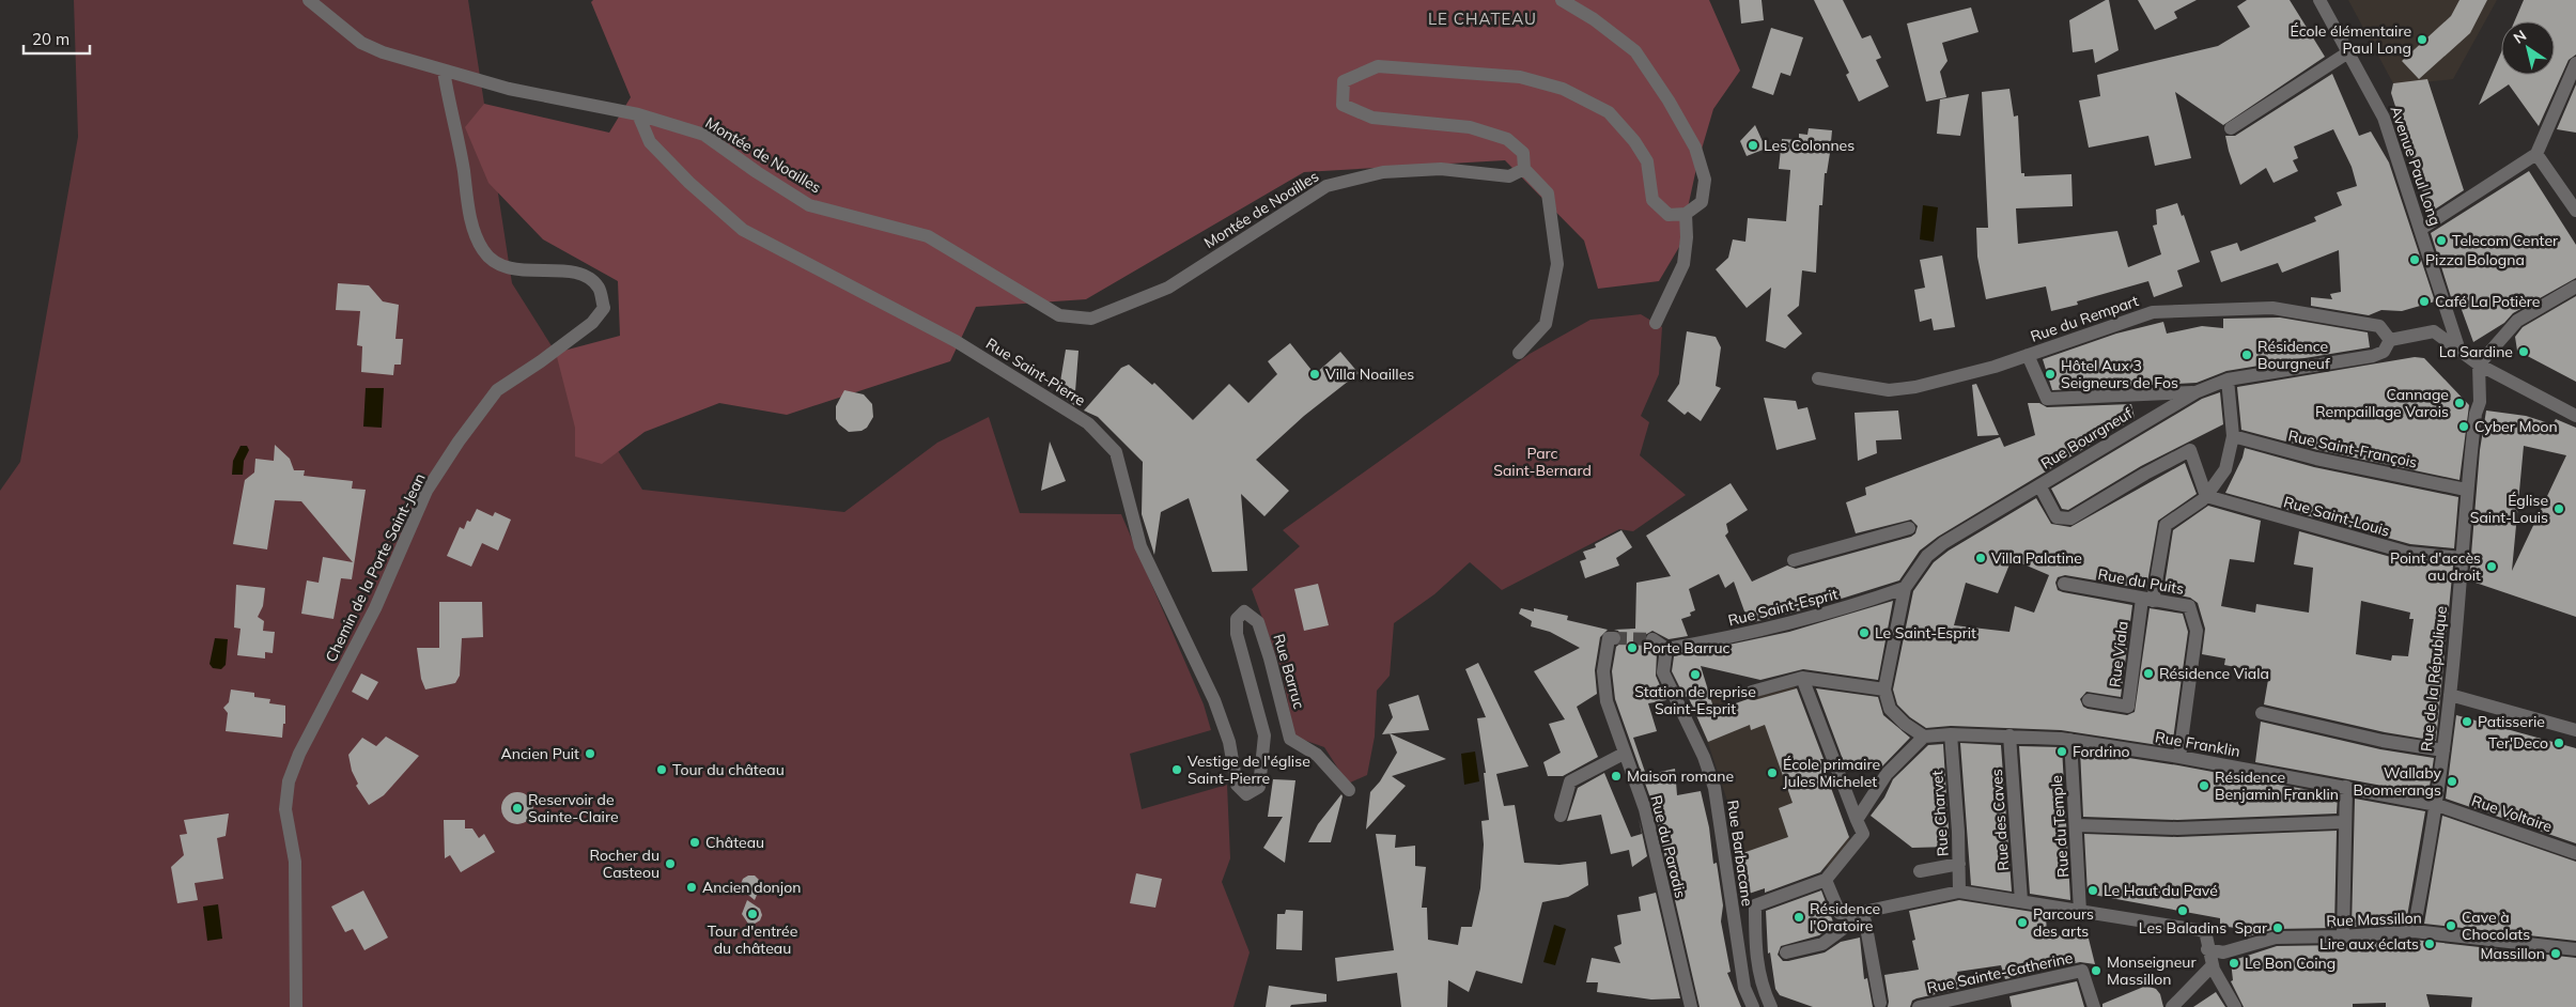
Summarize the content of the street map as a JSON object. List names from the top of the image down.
{
  "streets": {
    "street": [
      "Montée de Noailles",
      "Avenue Paul Long",
      "Rue du Rempart",
      "Rue Saint-Pierre",
      "Rue Bourgneuf",
      "Rue Saint-François",
      "Rue Saint-Louis",
      "Chemin de la Porte Saint-Jean",
      "Rue du Puits",
      "Rue Saint-Esprit",
      "Rue Viala",
      "Rue Barruc",
      "Rue de la République",
      "Rue Franklin",
      "Rue Charvet",
      "Rue Voltaire",
      "Rue des Caves",
      "Rue du Temple",
      "Rue du Paradis",
      "Rue Barbacane",
      "Rue Massillon",
      "Rue Sainte-Catherine"
    ]
  },
  "crossings": [
    ["Montée de Noailles", "Rue Saint-Pierre"],
    ["Montée de Noailles", "Chemin de la Porte Saint-Jean"],
    ["Avenue Paul Long", "Rue Bourgneuf"],
    ["Rue du Rempart", "Rue Bourgneuf"],
    ["Rue Saint-Pierre", "Rue Barruc"],
    ["Rue Bourgneuf", "Rue Saint-Esprit"],
    ["Rue Bourgneuf", "Rue Viala"],
    ["Rue Bourgneuf", "Rue de la République"],
    ["Rue Saint-François", "Rue Viala"],
    ["Rue Saint-François", "Rue de la République"],
    ["Rue Saint-Louis", "Rue Viala"],
    ["Rue Saint-Louis", "Rue de la République"],
    ["Rue du Puits", "Rue Viala"],
    ["Rue du Puits", "Rue Franklin"],
    ["Rue Saint-Esprit", "Rue Barbacane"],
    ["Rue de la République", "Rue Franklin"],
    ["Rue de la République", "Rue Voltaire"],
    ["Rue de la République", "Rue Massillon"],
    ["Rue Franklin", "Rue Charvet"],
    ["Rue Franklin", "Rue Voltaire"],
    ["Rue Franklin", "Rue des Caves"],
    ["Rue Franklin", "Rue du Temple"]
  ],
  "districts": ["LE CHATEAU"],
  "parks": ["Parc Saint-Bernard"],
  "places": [
    "École élémentaire Paul Long",
    "Les Colonnes",
    "Telecom Center",
    "Pizza Bologna",
    "Café La Potière",
    "La Sardine",
    "Résidence Bourgneuf",
    "Villa Noailles",
    "Hôtel Aux 3 Seigneurs de Fos",
    "Cannage Rempaillage Varois",
    "Cyber Moon",
    "Église Saint-Louis",
    "Villa Palatine",
    "Point d'accès au droit",
    "Le Saint-Esprit",
    "Porte Barruc",
    "Résidence Viala",
    "Station de reprise Saint-Esprit",
    "Patisserie",
    "Ter'Deco",
    "Fordrino",
    "Ancien Puit",
    "Tour du château",
    "Vestige de l'église Saint-Pierre",
    "École primaire Jules Michelet",
    "Maison romane",
    "Wallaby Boomerangs",
    "Résidence Benjamin Franklin",
    "Reservoir de Sainte-Claire",
    "Château",
    "Rocher du Casteou",
    "Ancien donjon",
    "Le Haut du Pavé",
    "Les Baladins",
    "Tour d'entrée du château",
    "Résidence l'Oratoire",
    "Parcours des arts",
    "Cave à Chocolats",
    "Spar",
    "Lire aux éclats",
    "Massillon",
    "Le Bon Coing",
    "Monseigneur Massillon"
  ],
  "scale_bar": "20 m",
  "north": "top left"
}
